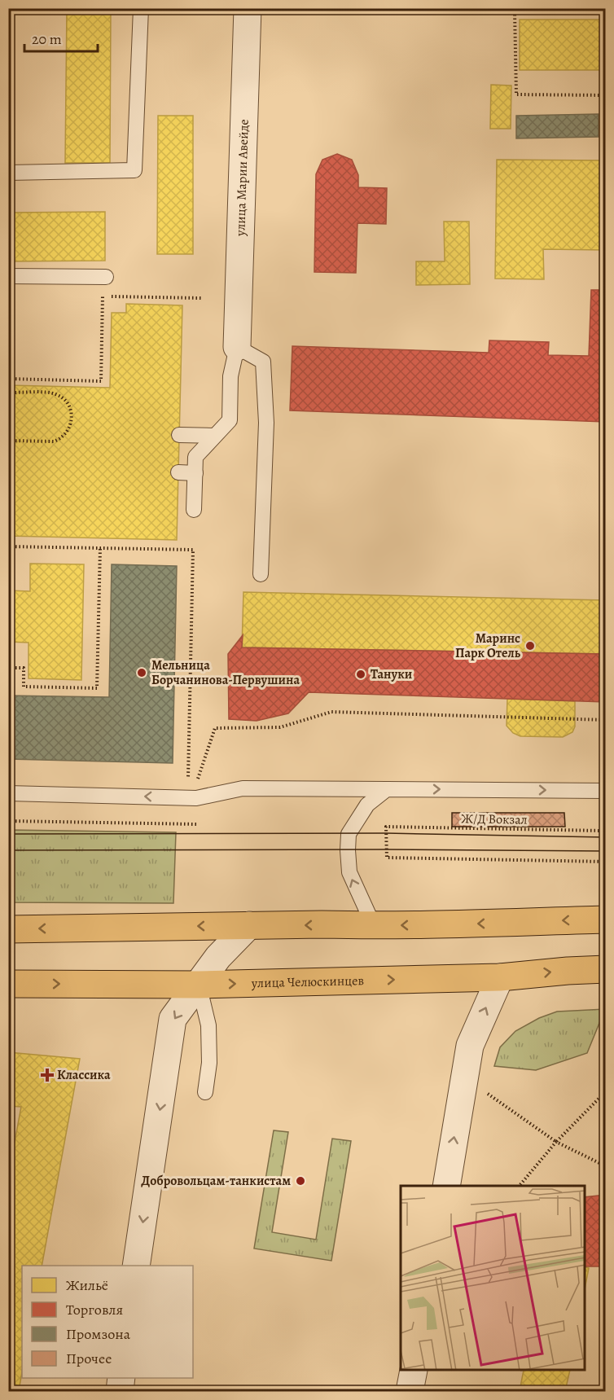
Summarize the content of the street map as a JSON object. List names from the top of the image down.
{
  "streets": {
    "main road": ["улица Челюскинцев"],
    "street": ["улица Марии Авейде"],
    "path": ["Ж/Д Вокзал"]
  },
  "places": {
    "other": [
      "Маринс Парк Отель",
      "Мельница Борчанинова-Первушина",
      "Тануки",
      "Добровольцам-танкистам"
    ],
    "health": ["Классика"]
  },
  "legend": [
    "Жильё",
    "Торговля",
    "Промзона",
    "Прочее"
  ],
  "scale_bar": "20 m"
}
